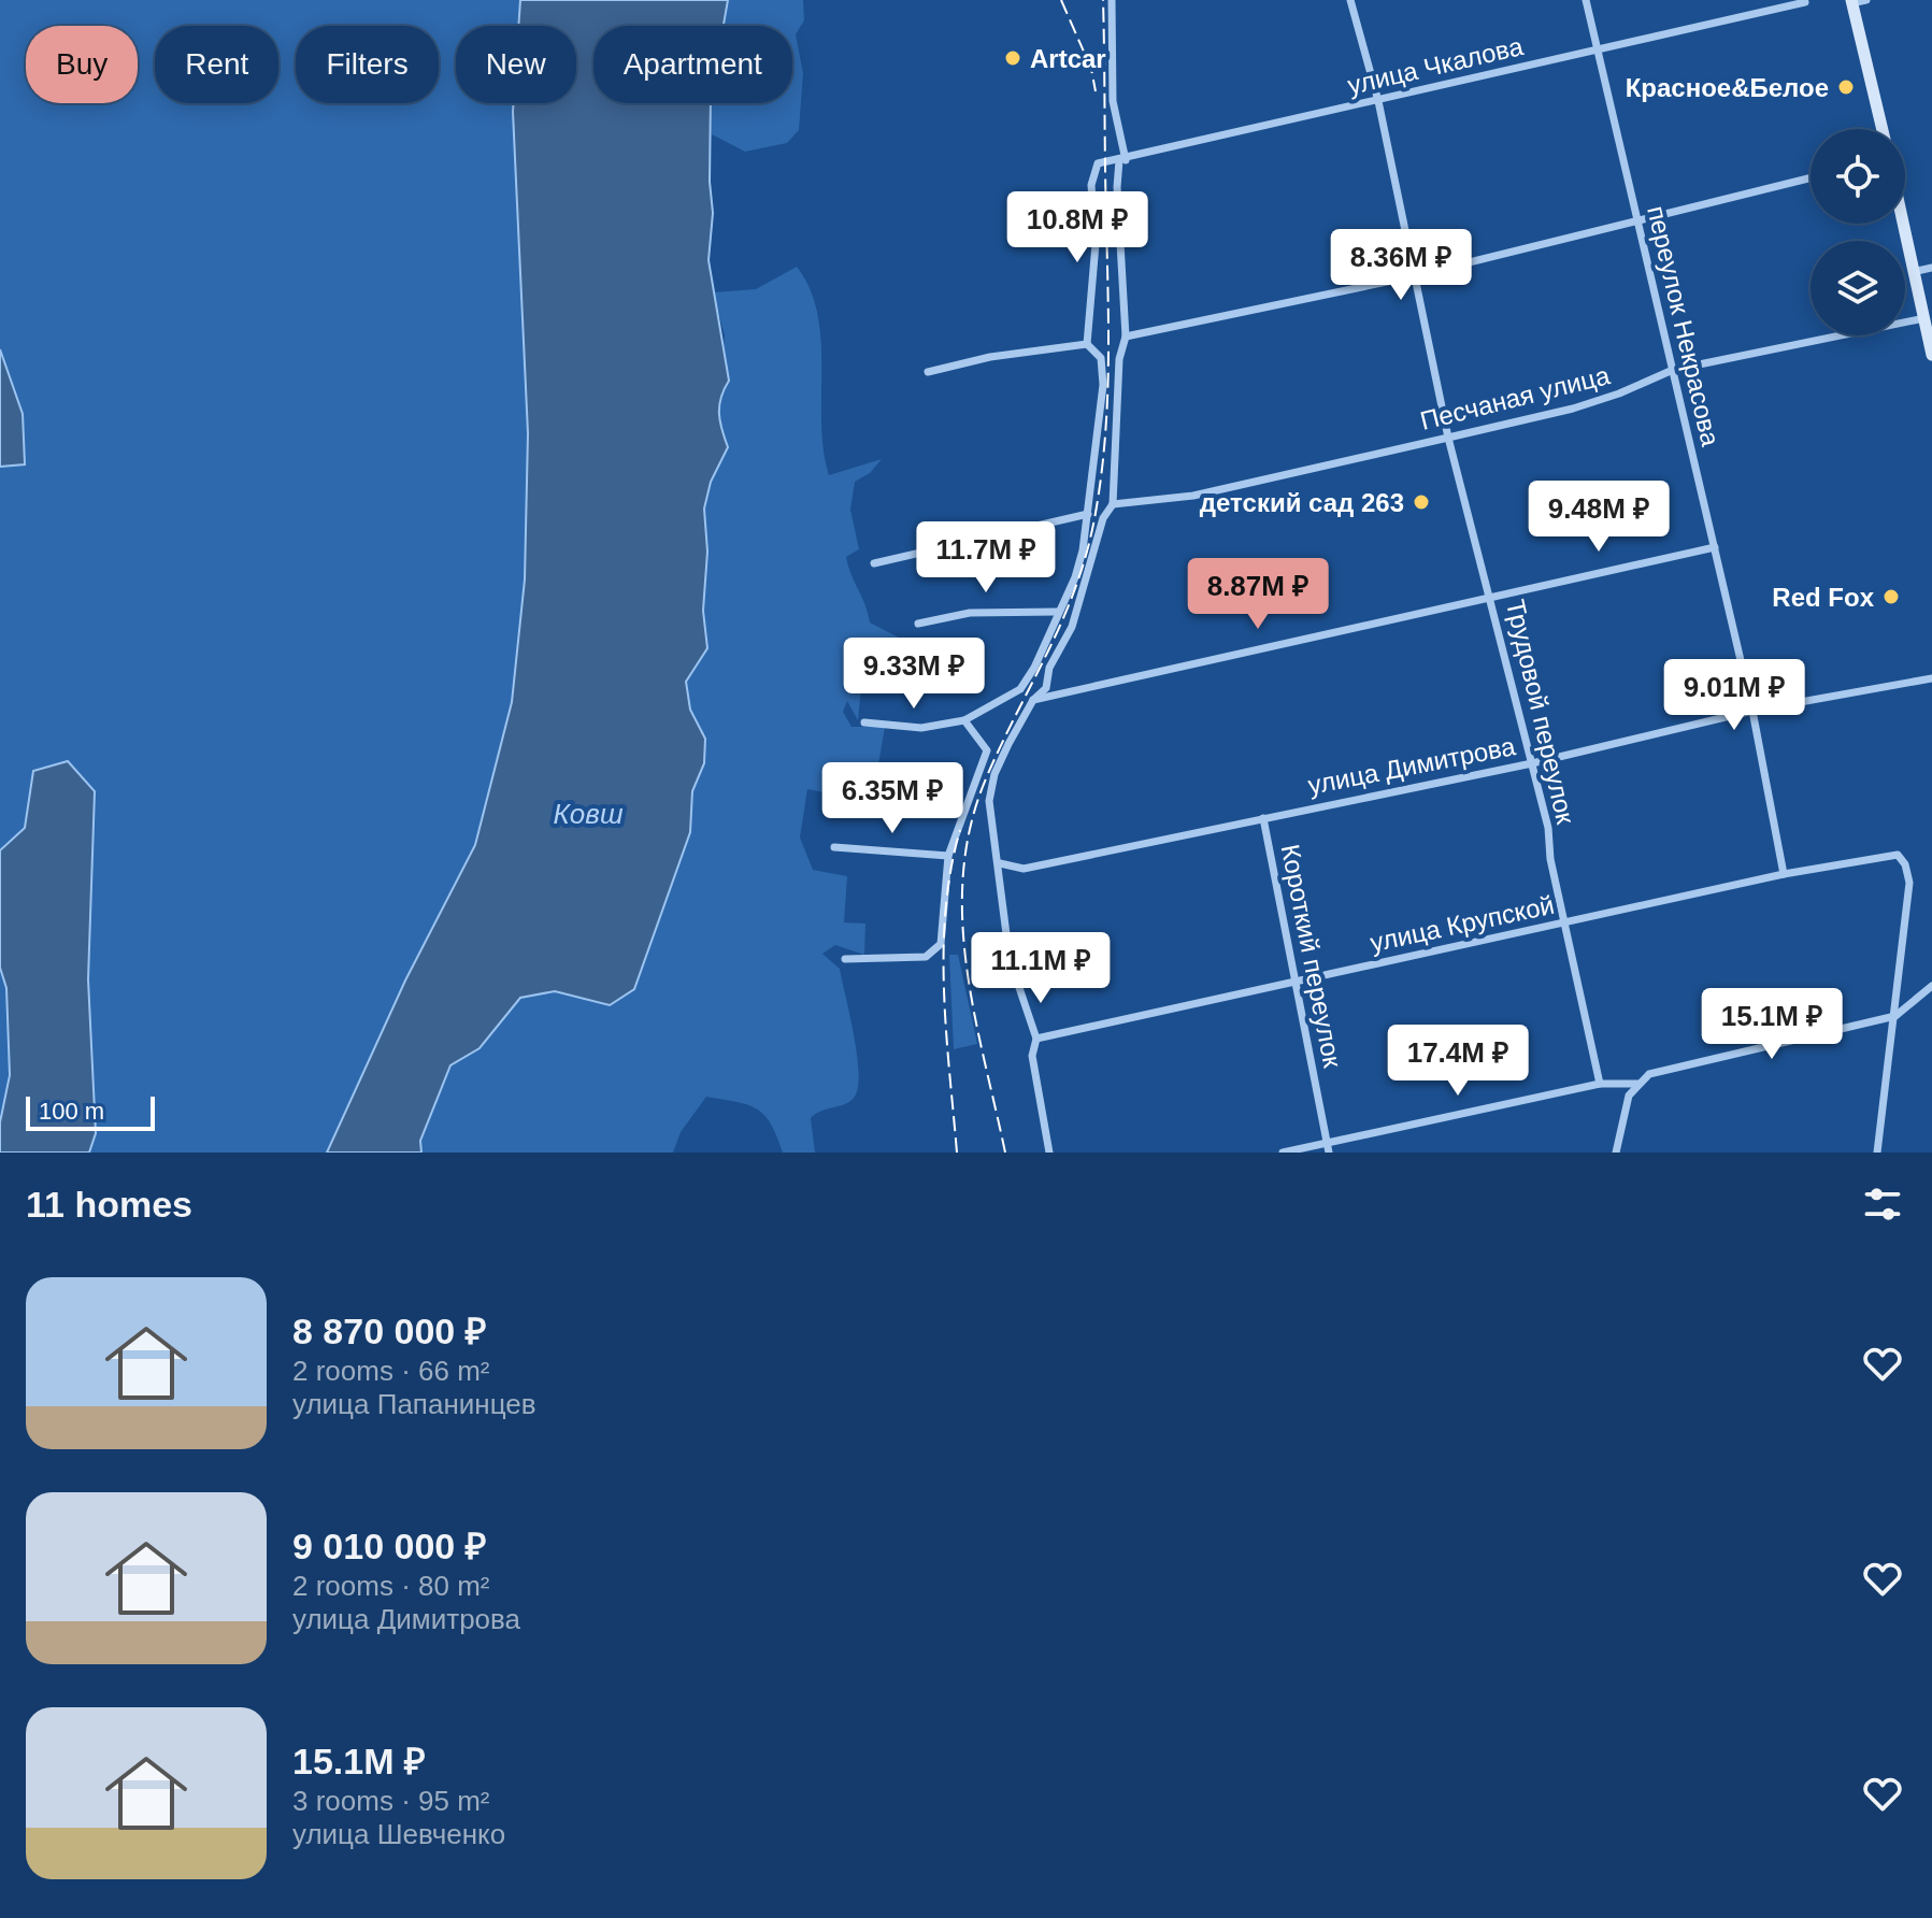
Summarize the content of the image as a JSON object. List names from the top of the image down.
{
  "streets": {
    "street": [
      "улица Чкалова",
      "переулок Некрасова",
      "Песчаная улица",
      "Трудовой переулок",
      "улица Димитрова",
      "улица Крупской",
      "Короткий переулок"
    ]
  },
  "crossings": [
    ["улица Чкалова", "переулок Некрасова"],
    ["улица Чкалова", "Трудовой переулок"],
    ["переулок Некрасова", "Песчаная улица"],
    ["переулок Некрасова", "улица Димитрова"],
    ["переулок Некрасова", "улица Крупской"],
    ["Песчаная улица", "Трудовой переулок"],
    ["Трудовой переулок", "улица Димитрова"],
    ["Трудовой переулок", "улица Крупской"],
    ["улица Димитрова", "Короткий переулок"],
    ["улица Крупской", "Короткий переулок"]
  ],
  "water": ["Ковш"],
  "places": [
    "Artcar",
    "Красное&Белое",
    "детский сад 263",
    "Red Fox"
  ],
  "scale_bar": "100 m",
  "page": {
    "chip": [
      "Buy",
      "Rent",
      "Filters",
      "New",
      "Apartment"
    ],
    "price": [
      "10.8M ₽",
      "8.36M ₽",
      "9.48M ₽",
      "11.7M ₽",
      "8.87M ₽",
      "9.33M ₽",
      "9.01M ₽",
      "6.35M ₽",
      "11.1M ₽",
      "15.1M ₽",
      "17.4M ₽"
    ],
    "scale": "100 m",
    "heading": "11 homes",
    "list": [
      {
        "name": "8 870 000 ₽",
        "note": "2 rooms · 66 m² · улица Папанинцев"
      },
      {
        "name": "9 010 000 ₽",
        "note": "2 rooms · 80 m² · улица Димитрова"
      },
      {
        "name": "15.1M ₽",
        "note": "3 rooms · 95 m² · улица Шевченко"
      }
    ]
  }
}
